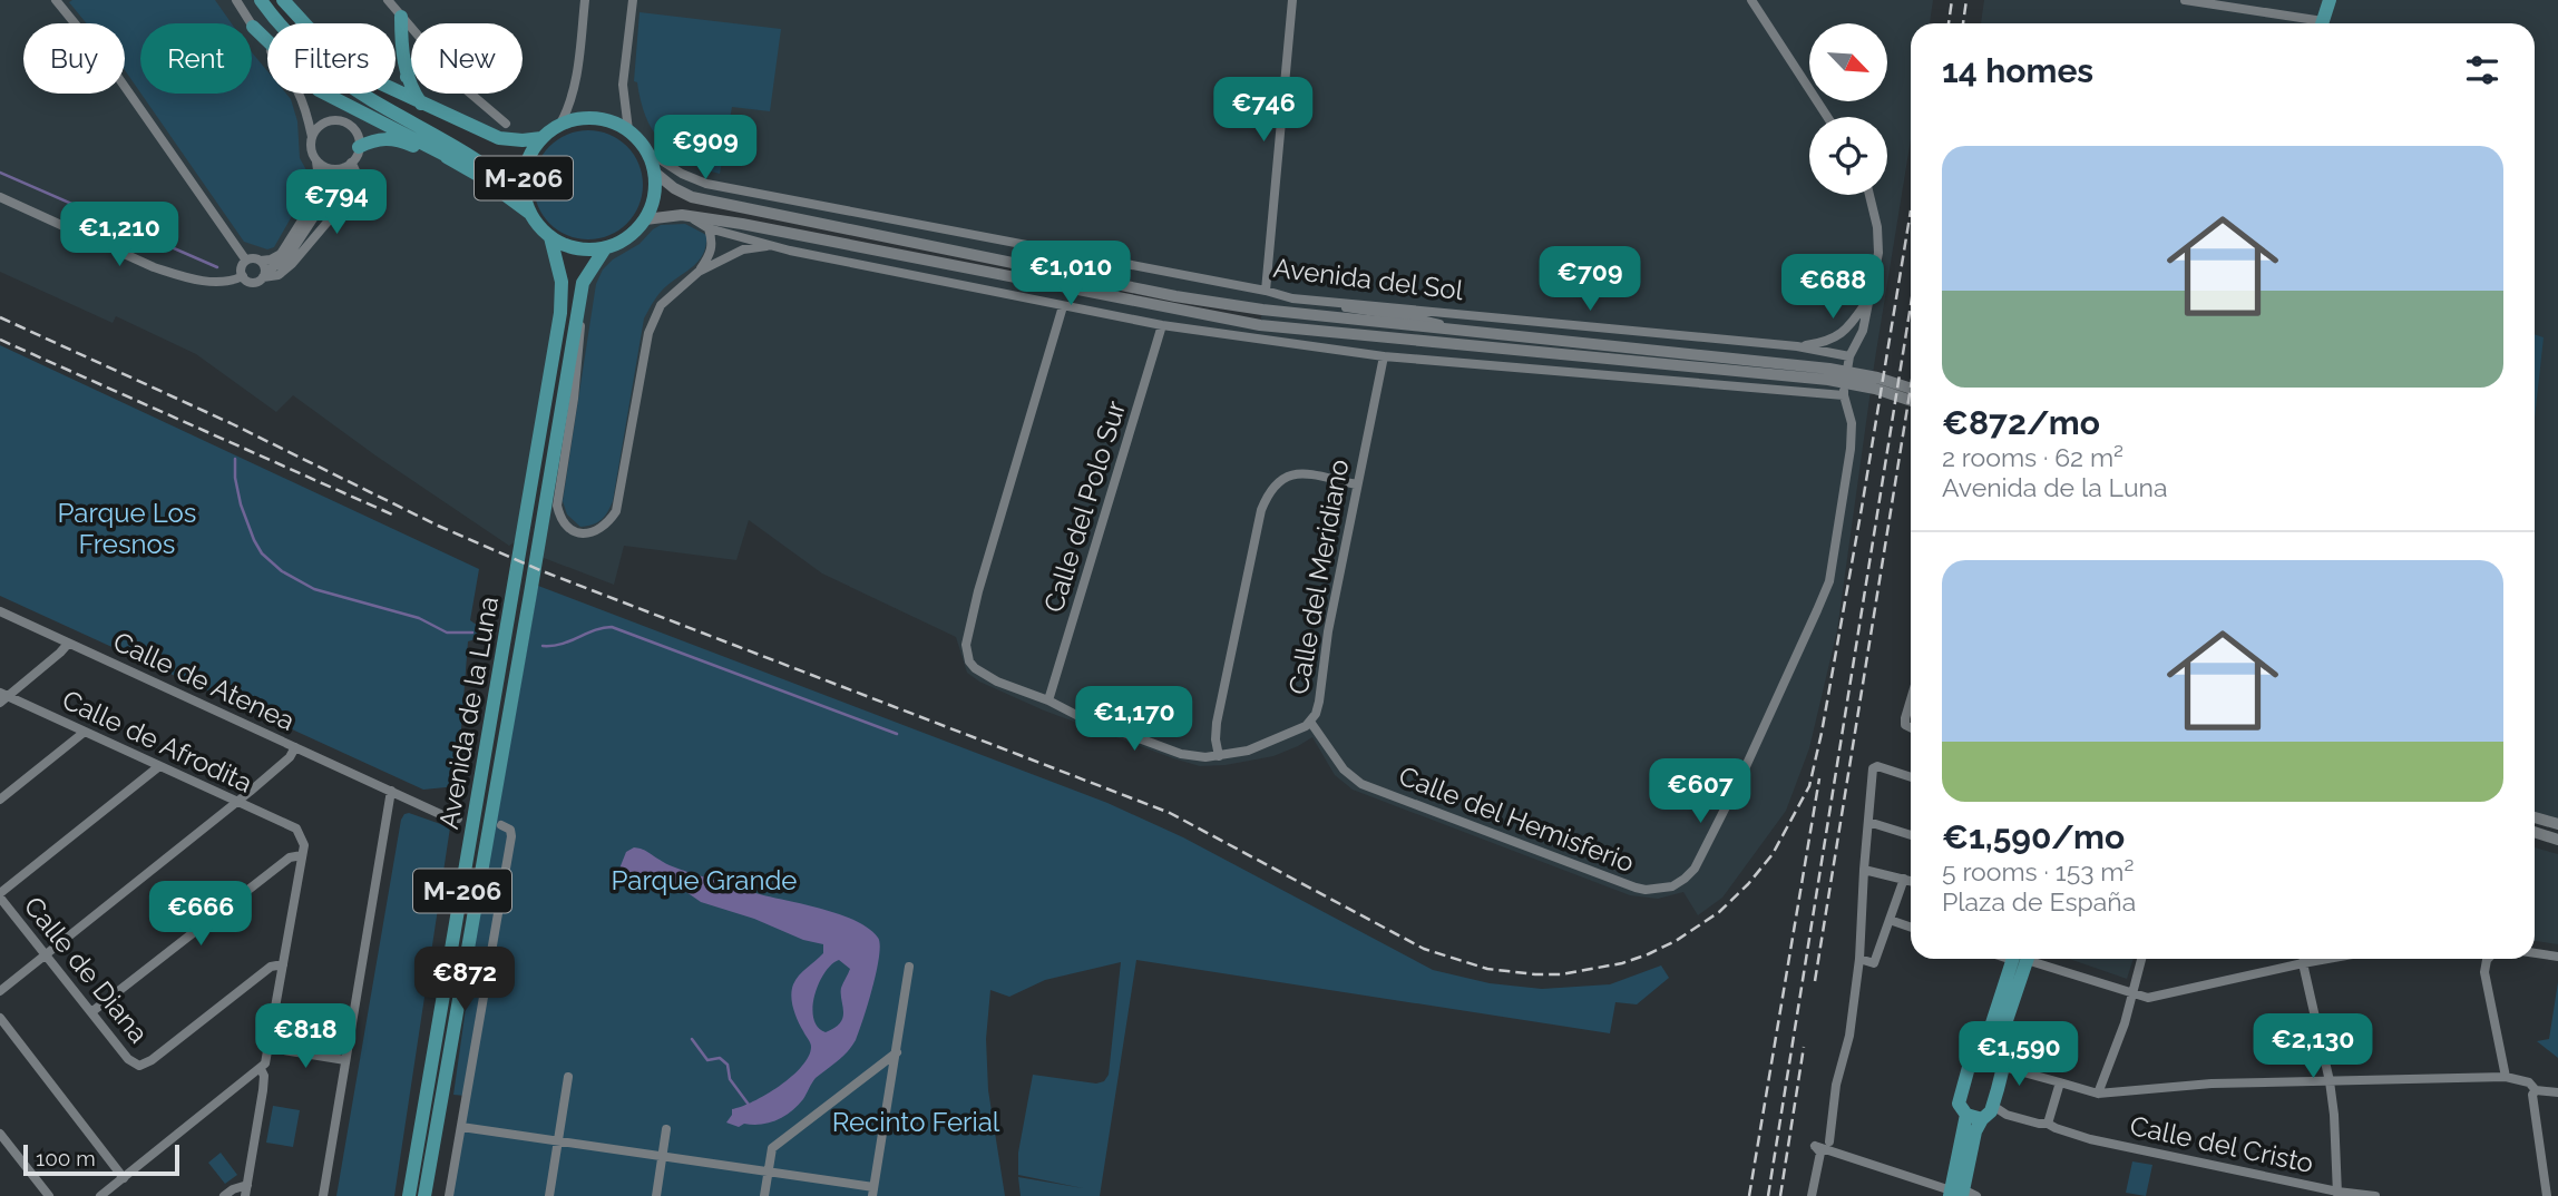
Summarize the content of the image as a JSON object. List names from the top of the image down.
{
  "streets": {
    "main road": ["M-206", "Avenida del Sol", "Avenida de la Luna"],
    "street": [
      "Calle del Polo Sur",
      "Calle del Meridiano",
      "Calle de Atenea",
      "Calle de Afrodita",
      "Calle del Hemisferio",
      "Calle de Diana",
      "Calle del Cristo"
    ]
  },
  "crossings": [
    ["M-206", "Avenida del Sol"],
    ["M-206", "Avenida de la Luna"],
    ["Avenida del Sol", "Avenida de la Luna"],
    ["Calle del Polo Sur", "Calle del Meridiano"],
    ["Calle del Meridiano", "Calle del Hemisferio"]
  ],
  "parks": ["Parque Los Fresnos", "Parque Grande", "Recinto Ferial"],
  "scale_bar": "100 m",
  "north": "bottom right",
  "page": {
    "chip": [
      "Buy",
      "Rent",
      "Filters",
      "New"
    ],
    "heading": "14 homes",
    "price": [
      "€746",
      "€909",
      "€794",
      "€1,210",
      "€1,010",
      "€709",
      "€688",
      "€1,170",
      "€607",
      "€666",
      "€872",
      "€818",
      "€2,130",
      "€1,590"
    ],
    "list": [
      {
        "name": "€872/mo",
        "note": "2 rooms · 62 m² · Avenida de la Luna"
      },
      {
        "name": "€1,590/mo",
        "note": "5 rooms · 153 m² · Plaza de España"
      }
    ],
    "scale": "100 m"
  }
}
